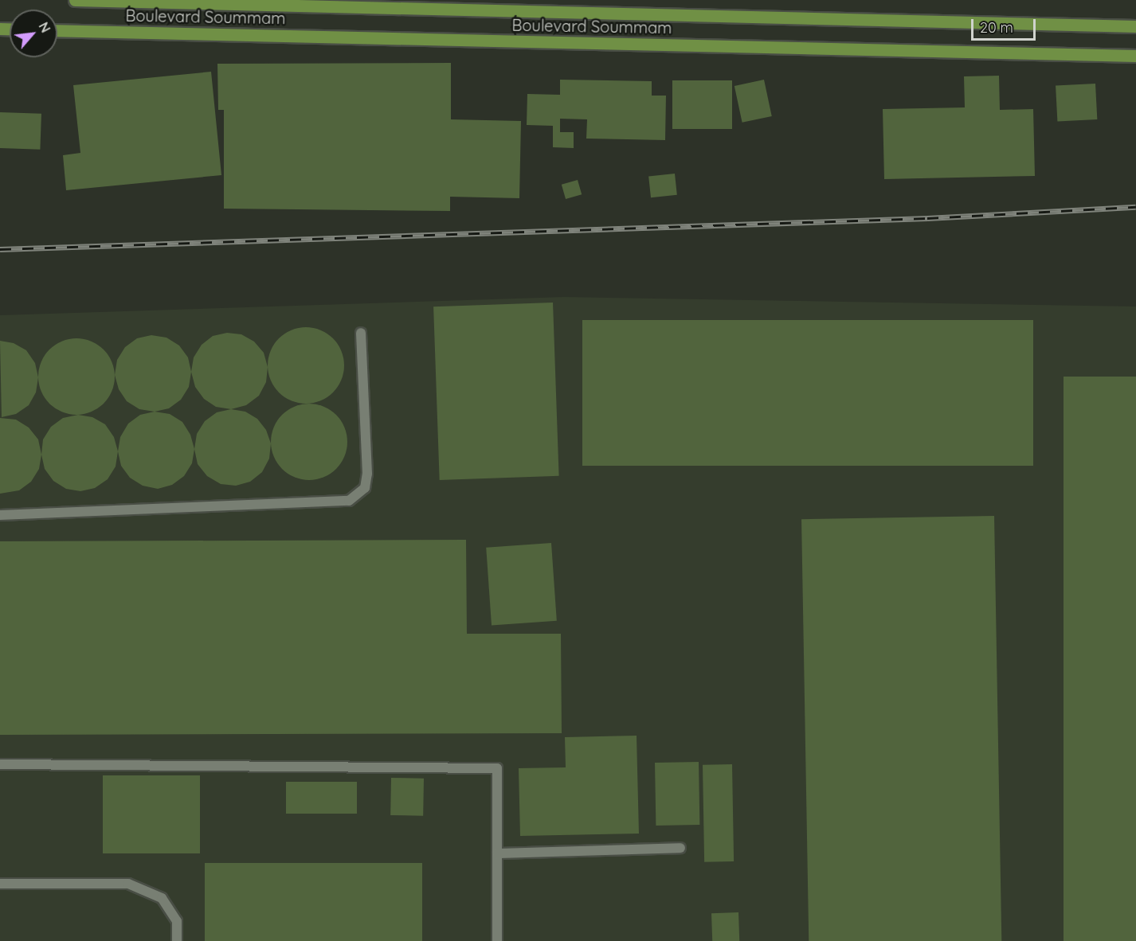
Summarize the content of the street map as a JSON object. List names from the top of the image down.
{
  "streets": {
    "main road": ["Boulevard Soummam"]
  },
  "scale_bar": "20 m",
  "north": "top right"
}
